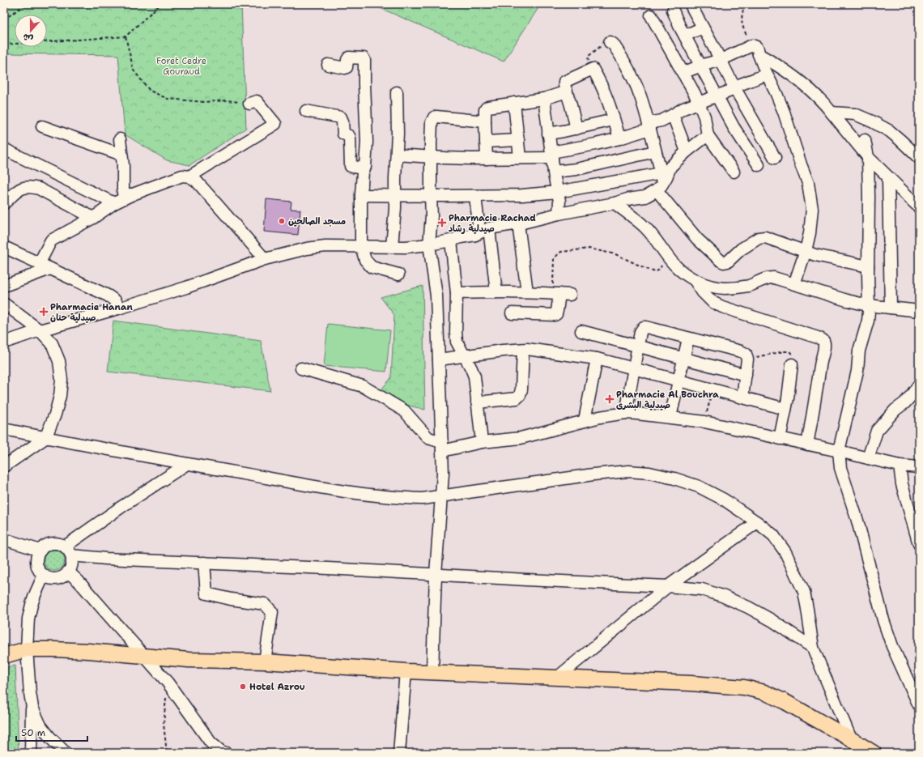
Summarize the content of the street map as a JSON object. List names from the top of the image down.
{
  "parks": ["Foret Cedre Gouraud"],
  "places": {
    "other": ["مسجد الصالحين", "Hotel Azrou"],
    "health": ["Pharmacie Rachad صيدلية رشاد", "Pharmacie Hanan صيدلية حنان", "Pharmacie Al Bouchra صيدلية البشرى"]
  },
  "scale_bar": "50 m",
  "north": "bottom"
}
